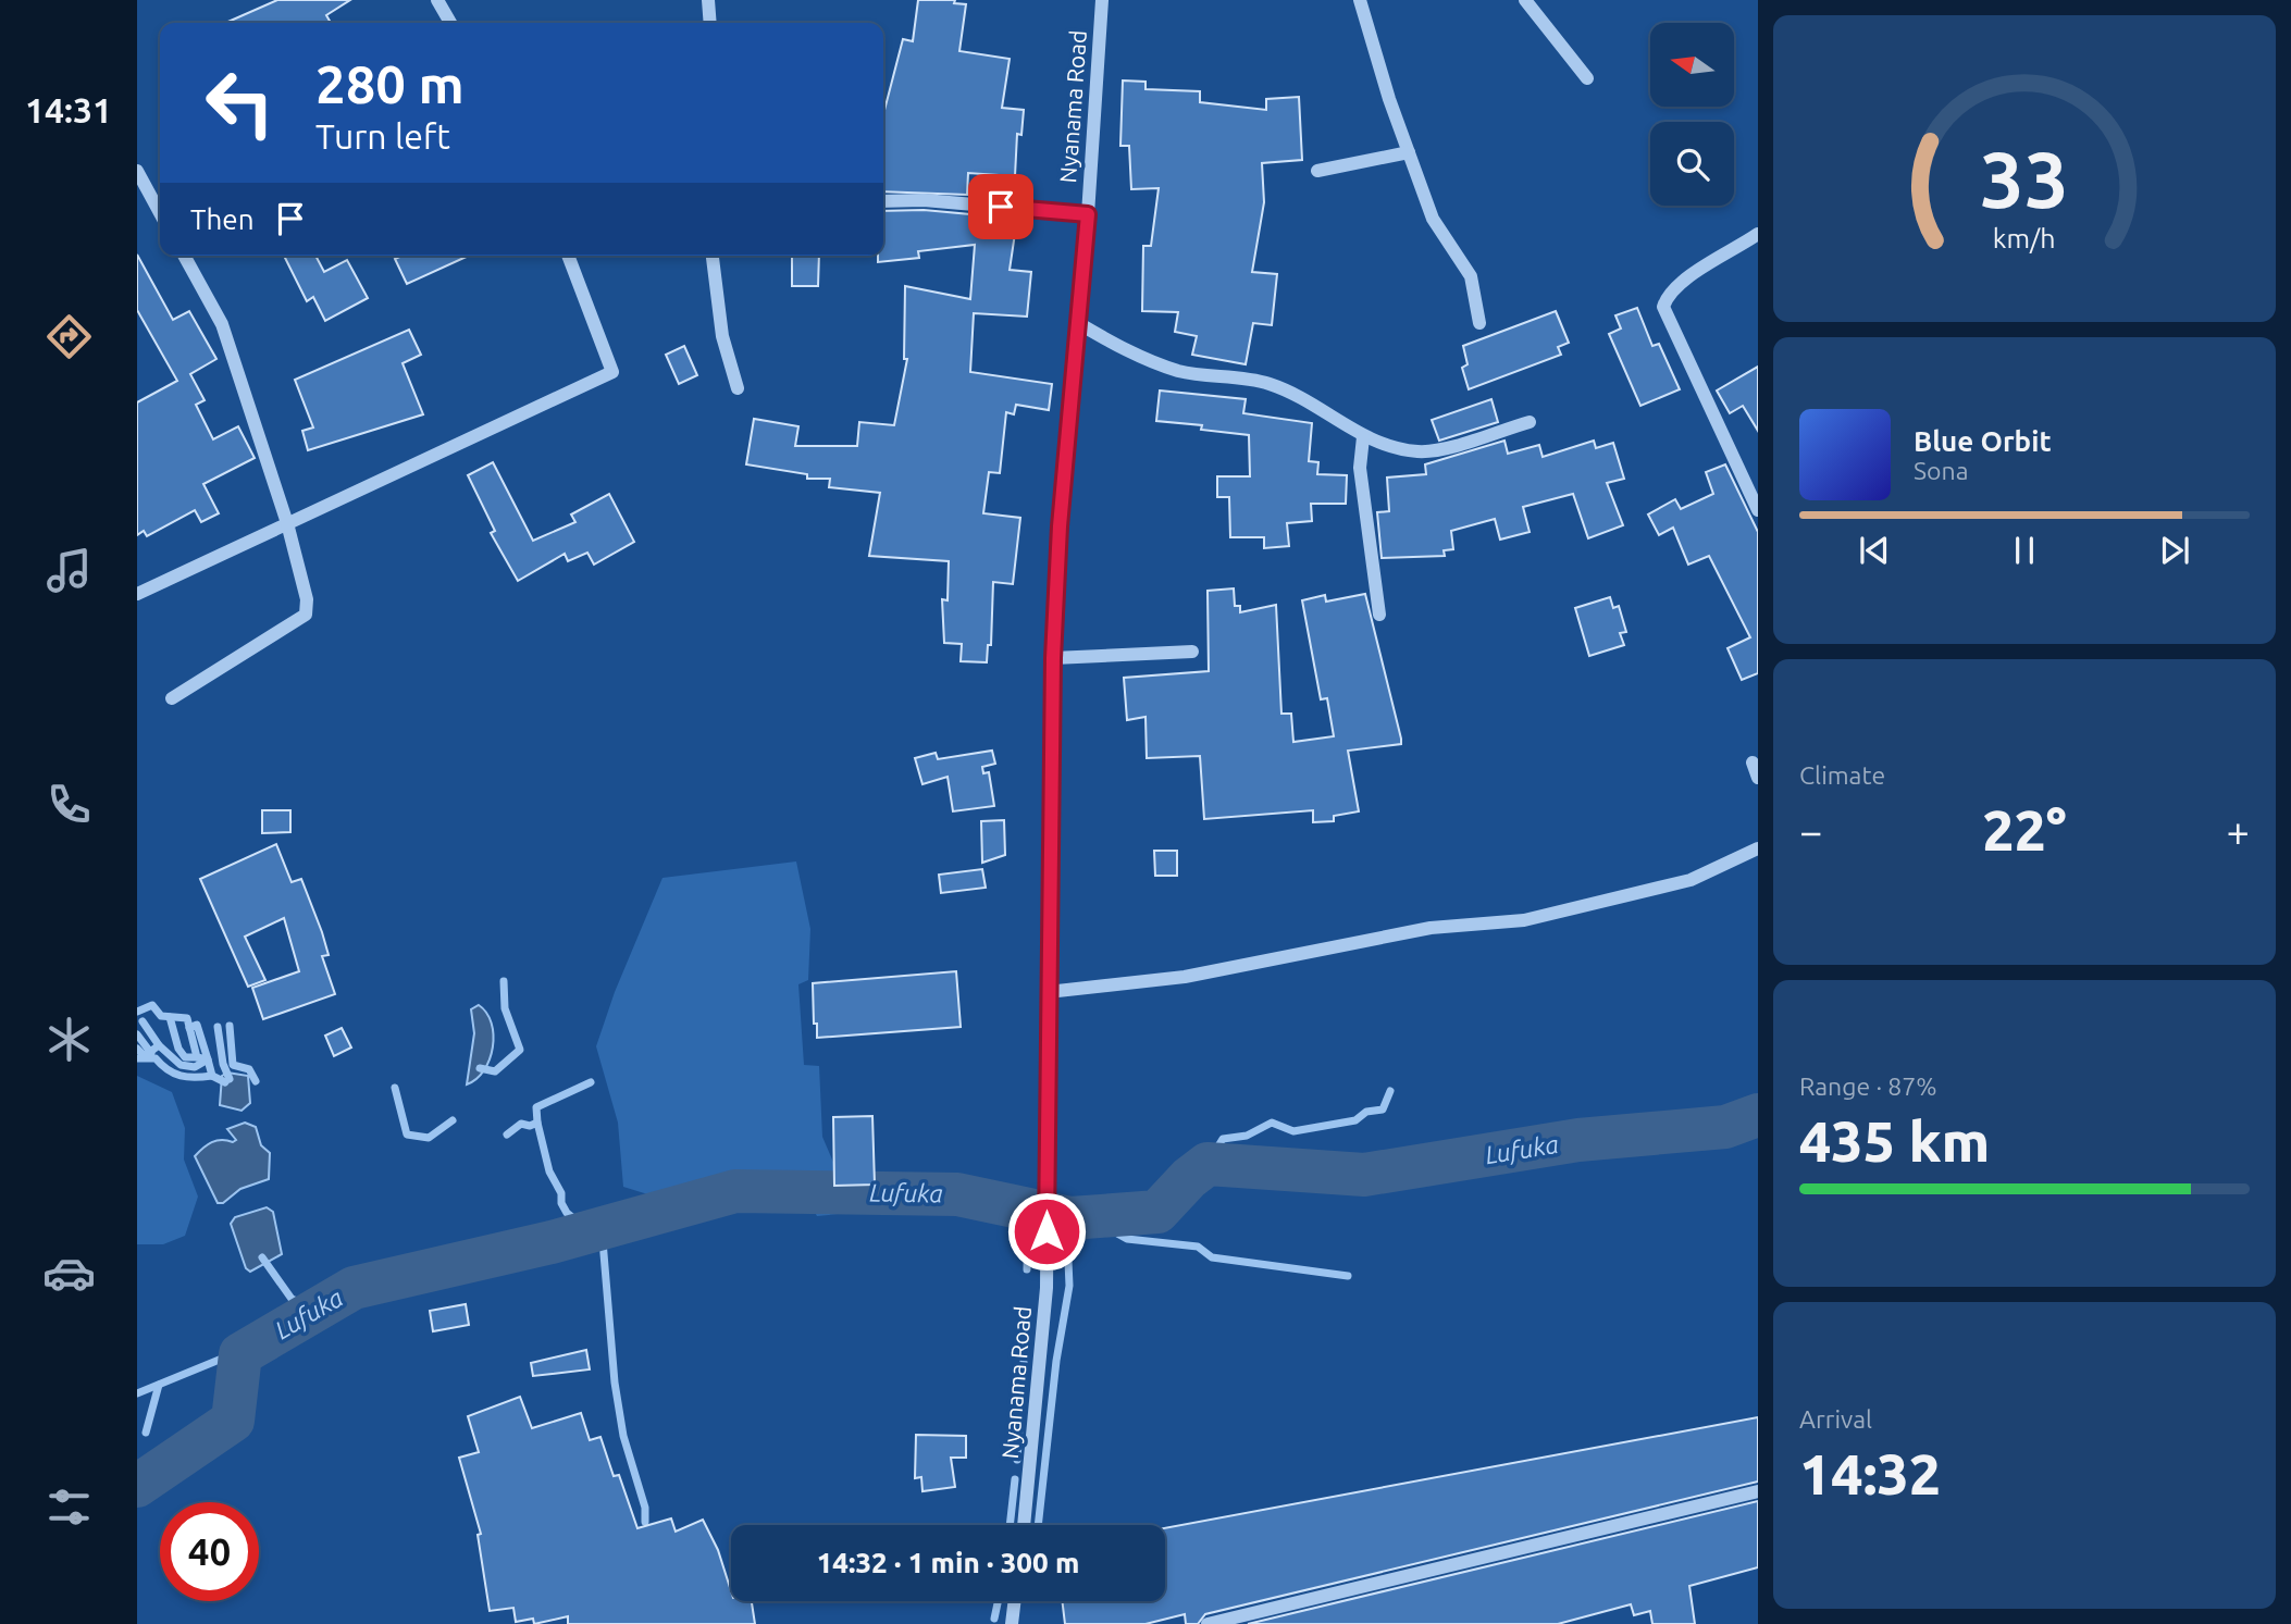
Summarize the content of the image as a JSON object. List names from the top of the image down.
{
  "streets": {
    "street": ["Nyanama Road"]
  },
  "water": ["Lufuka"],
  "north": "left",
  "page": {
    "tabs": "14:31",
    "turn": ["280 m", "Turn left"],
    "then": "Then",
    "song": ["Blue Orbit", "Sona"],
    "tile": [
      "Climate",
      ["Range · 87%", "435 km"],
      ["Arrival", "14:32"]
    ],
    "heat": ["−", "22°", "+"],
    "limit": "40",
    "trip": "14:32 · 1 min · 300 m",
    "gauge": ["33", "km/h"]
  }
}
